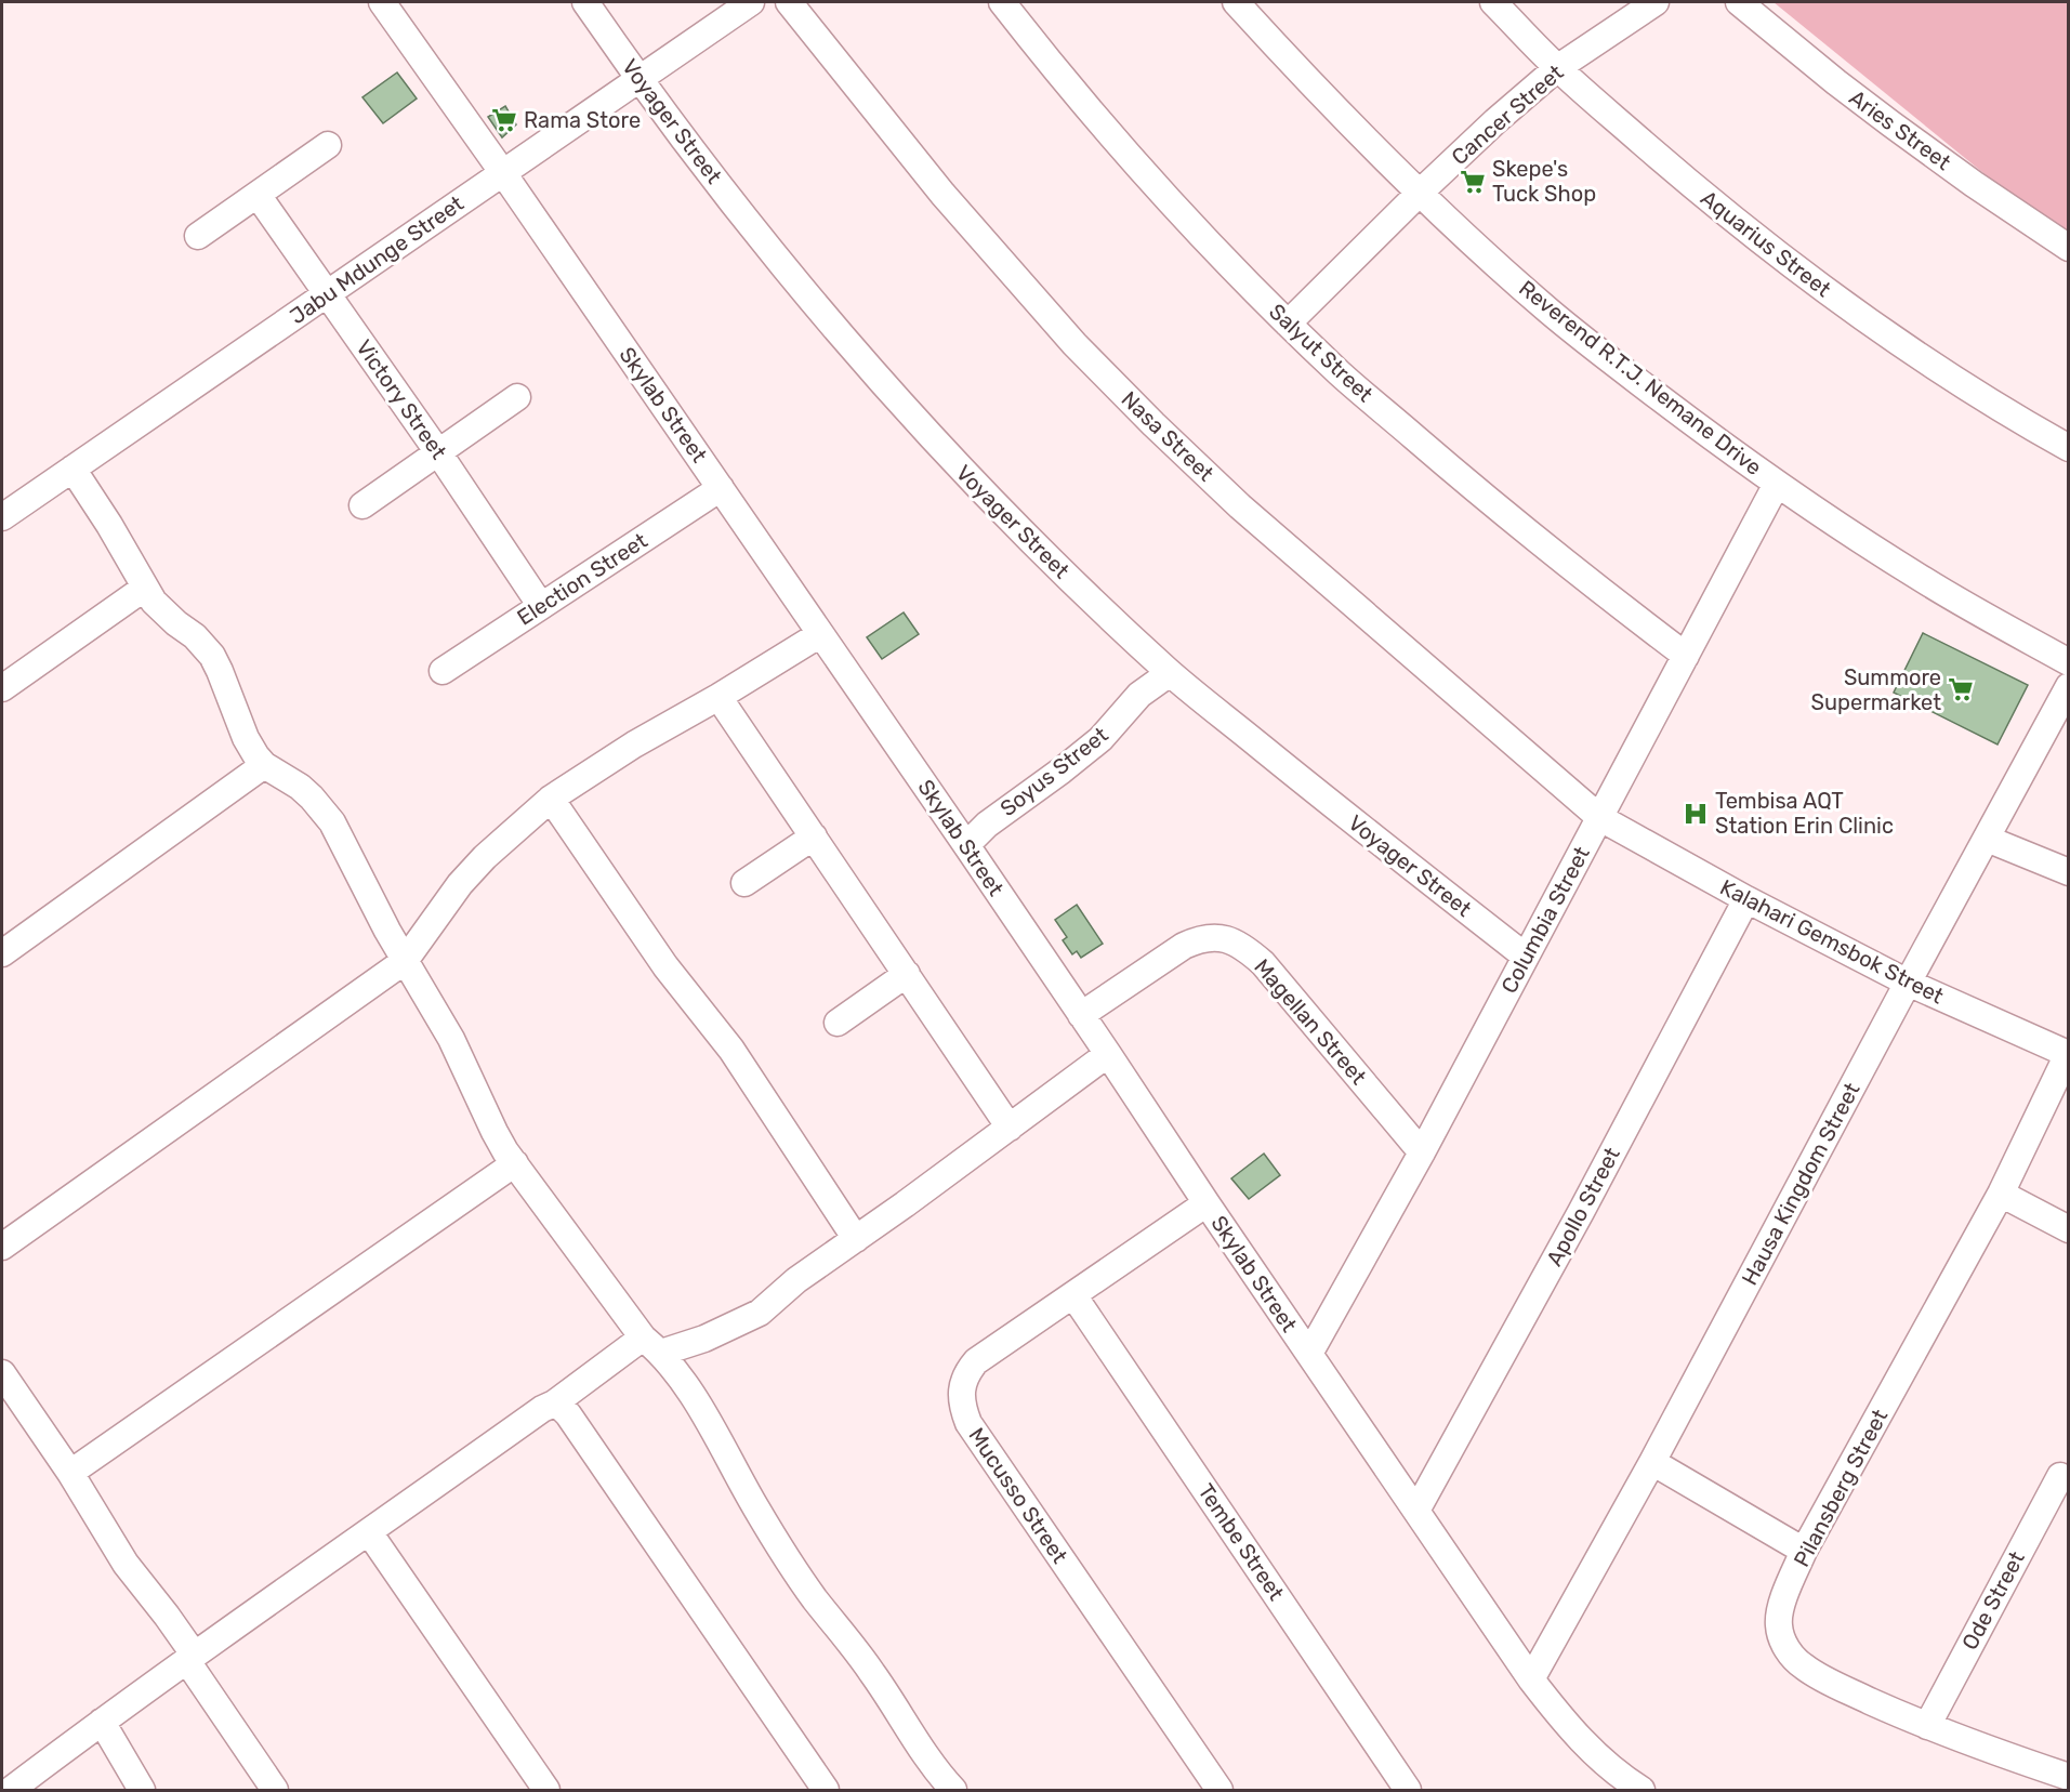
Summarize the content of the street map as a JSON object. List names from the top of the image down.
{
  "streets": {
    "street": [
      "Cancer Street",
      "Voyager Street",
      "Aries Street",
      "Aquarius Street",
      "Jabu Mdunge Street",
      "Salyut Street",
      "Reverend R.T.J. Nemane Drive",
      "Victory Street",
      "Skylab Street",
      "Nasa Street",
      "Election Street",
      "Soyus Street",
      "Columbia Street",
      "Kalahari Gemsbok Street",
      "Magellan Street",
      "Hausa Kingdom Street",
      "Apollo Street",
      "Pilansberg Street",
      "Mucusso Street",
      "Tembe Street",
      "Ode Street"
    ]
  },
  "crossings": [
    ["Cancer Street", "Aquarius Street"],
    ["Cancer Street", "Salyut Street"],
    ["Cancer Street", "Reverend R.T.J. Nemane Drive"],
    ["Voyager Street", "Jabu Mdunge Street"],
    ["Voyager Street", "Soyus Street"],
    ["Voyager Street", "Columbia Street"],
    ["Jabu Mdunge Street", "Victory Street"],
    ["Jabu Mdunge Street", "Skylab Street"],
    ["Salyut Street", "Columbia Street"],
    ["Reverend R.T.J. Nemane Drive", "Columbia Street"],
    ["Victory Street", "Election Street"],
    ["Skylab Street", "Election Street"],
    ["Skylab Street", "Soyus Street"],
    ["Skylab Street", "Columbia Street"],
    ["Skylab Street", "Magellan Street"],
    ["Skylab Street", "Hausa Kingdom Street"],
    ["Skylab Street", "Apollo Street"],
    ["Skylab Street", "Mucusso Street"],
    ["Nasa Street", "Columbia Street"],
    ["Nasa Street", "Kalahari Gemsbok Street"],
    ["Columbia Street", "Kalahari Gemsbok Street"],
    ["Columbia Street", "Magellan Street"],
    ["Kalahari Gemsbok Street", "Hausa Kingdom Street"],
    ["Kalahari Gemsbok Street", "Apollo Street"],
    ["Kalahari Gemsbok Street", "Pilansberg Street"],
    ["Pilansberg Street", "Ode Street"],
    ["Mucusso Street", "Tembe Street"]
  ],
  "places": {
    "supermarket": ["Rama Store", "Skepe's Tuck Shop", "Summore Supermarket"],
    "hospital": ["Tembisa AQT Station Erin Clinic"]
  }
}
